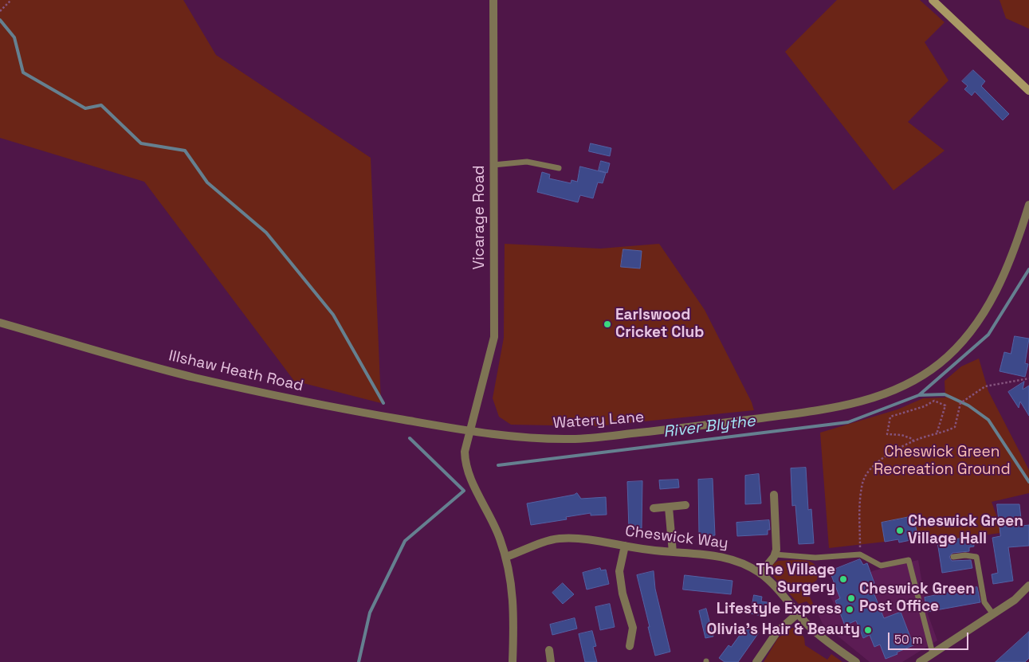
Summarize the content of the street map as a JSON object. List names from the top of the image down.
{
  "streets": {
    "street": [
      "Vicarage Road",
      "Illshaw Heath Road",
      "Watery Lane",
      "Cheswick Way"
    ]
  },
  "crossings": [
    ["Vicarage Road", "Illshaw Heath Road"],
    ["Vicarage Road", "Watery Lane"],
    ["Vicarage Road", "Cheswick Way"],
    ["Illshaw Heath Road", "Watery Lane"]
  ],
  "water": ["River Blythe"],
  "parks": ["Cheswick Green Recreation Ground"],
  "places": [
    "Earlswood Cricket Club",
    "Cheswick Green Village Hall",
    "The Village Surgery",
    "Cheswick Green Post Office",
    "Lifestyle Express",
    "Olivia's Hair & Beauty"
  ],
  "scale_bar": "50 m"
}
